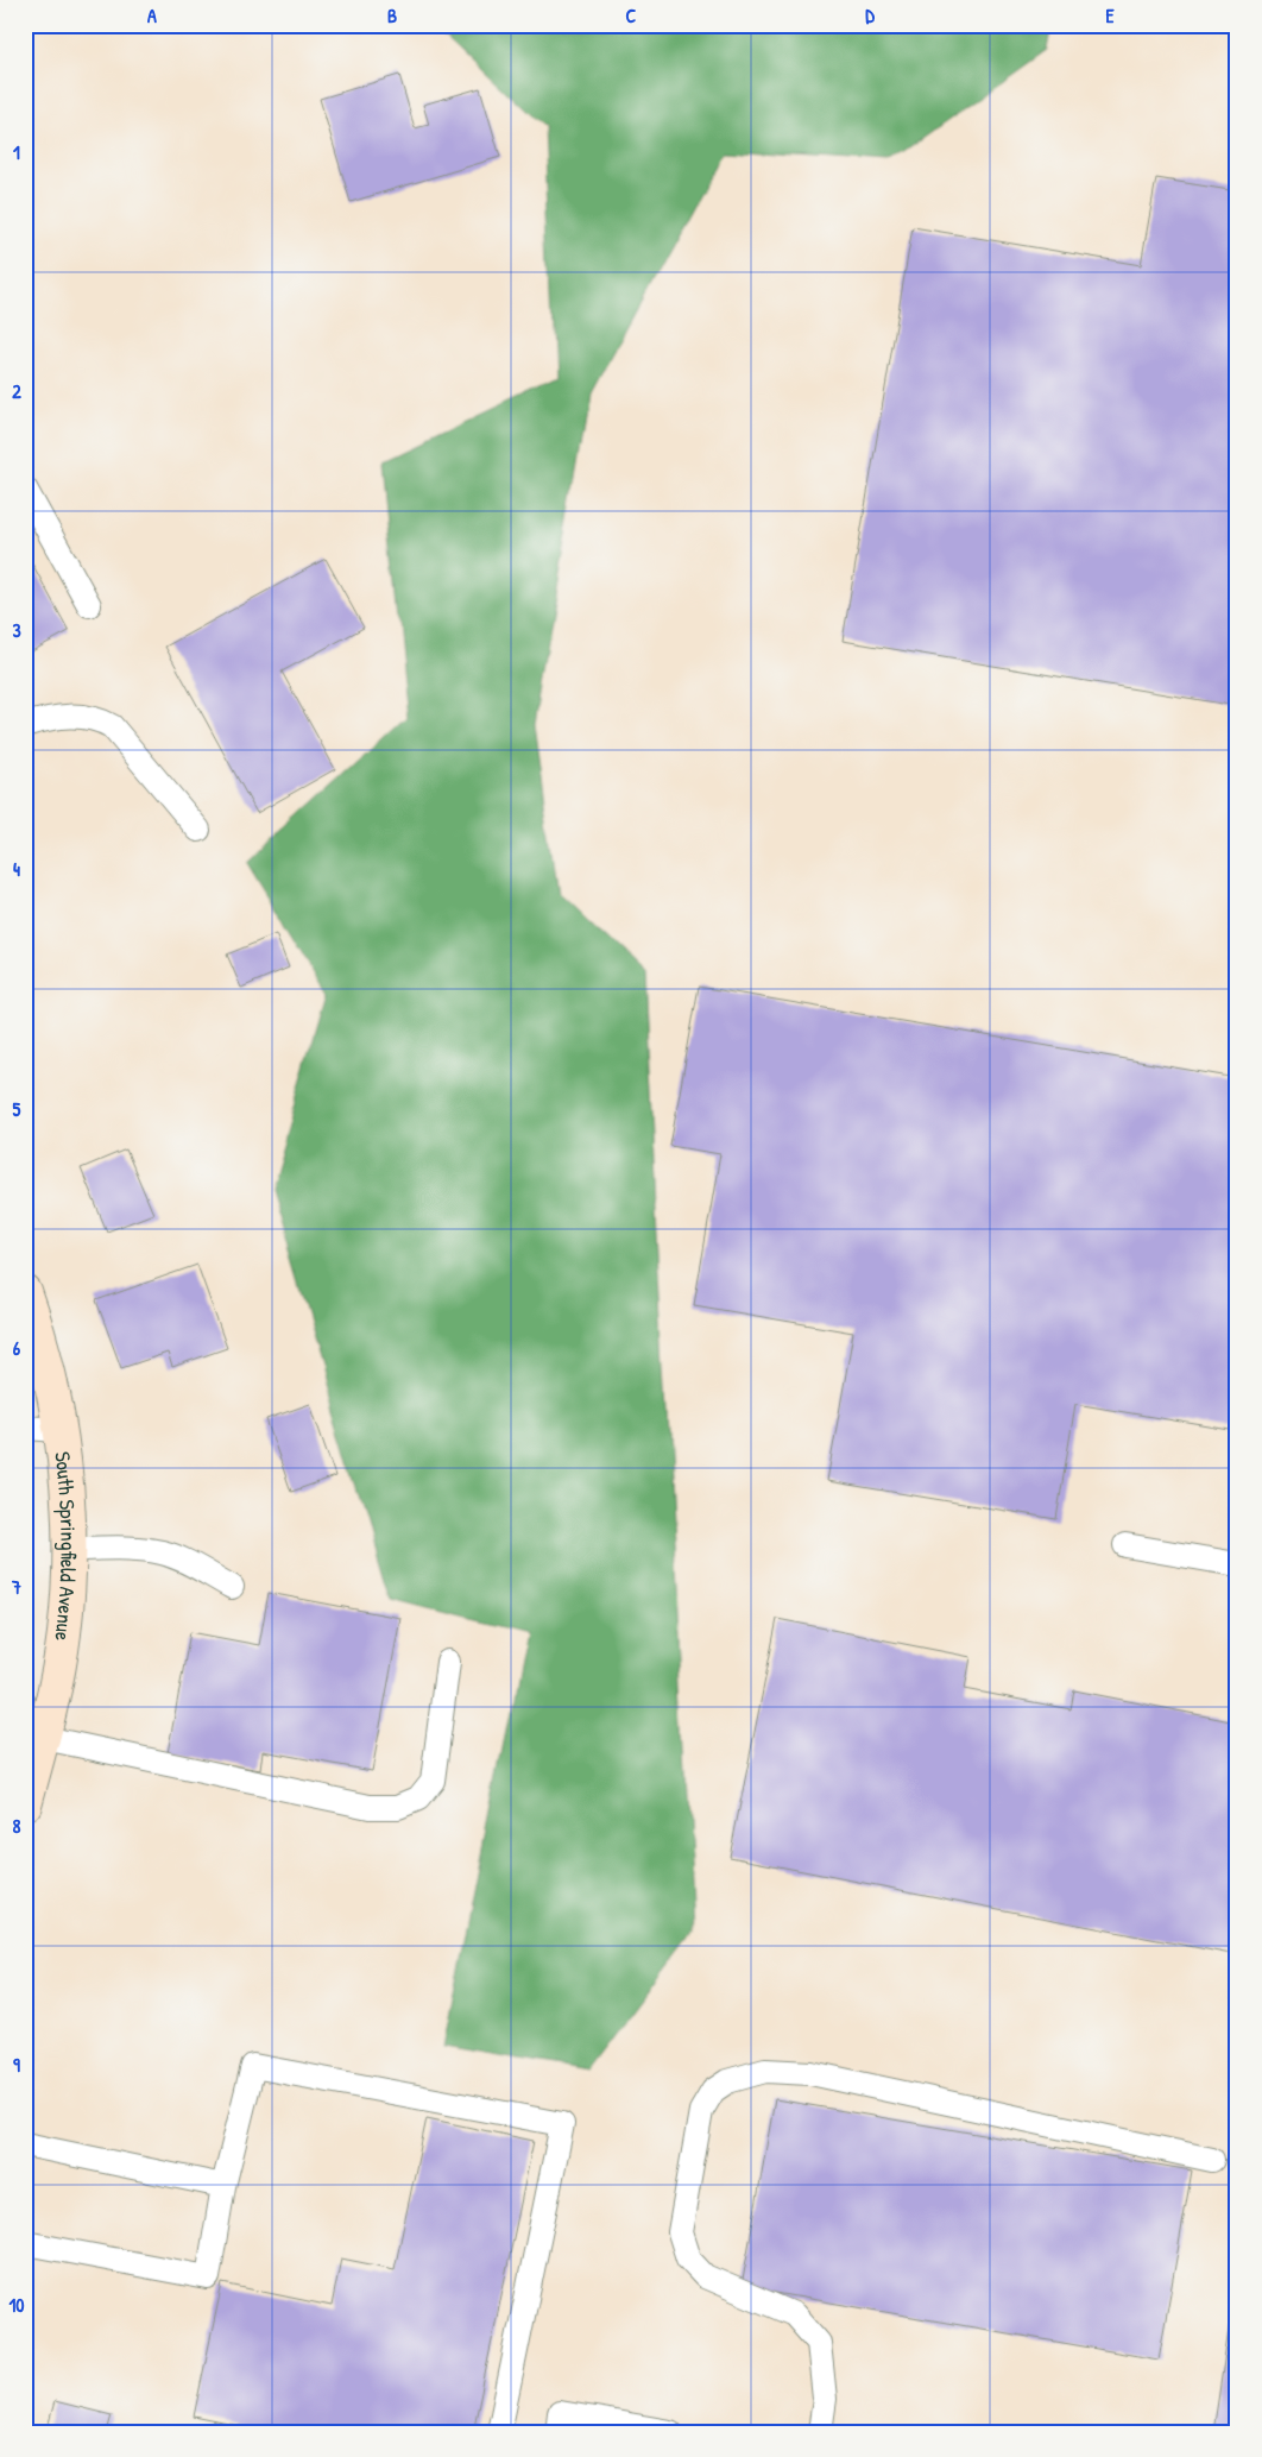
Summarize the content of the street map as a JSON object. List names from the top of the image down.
{
  "streets": {
    "main road": ["South Springfield Avenue"]
  },
  "grid": {
    "columns": [
      "A",
      "B",
      "C",
      "D",
      "E"
    ],
    "rows": [
      "1",
      "2",
      "3",
      "4",
      "5",
      "6",
      "7",
      "8",
      "9",
      "10"
    ]
  }
}
